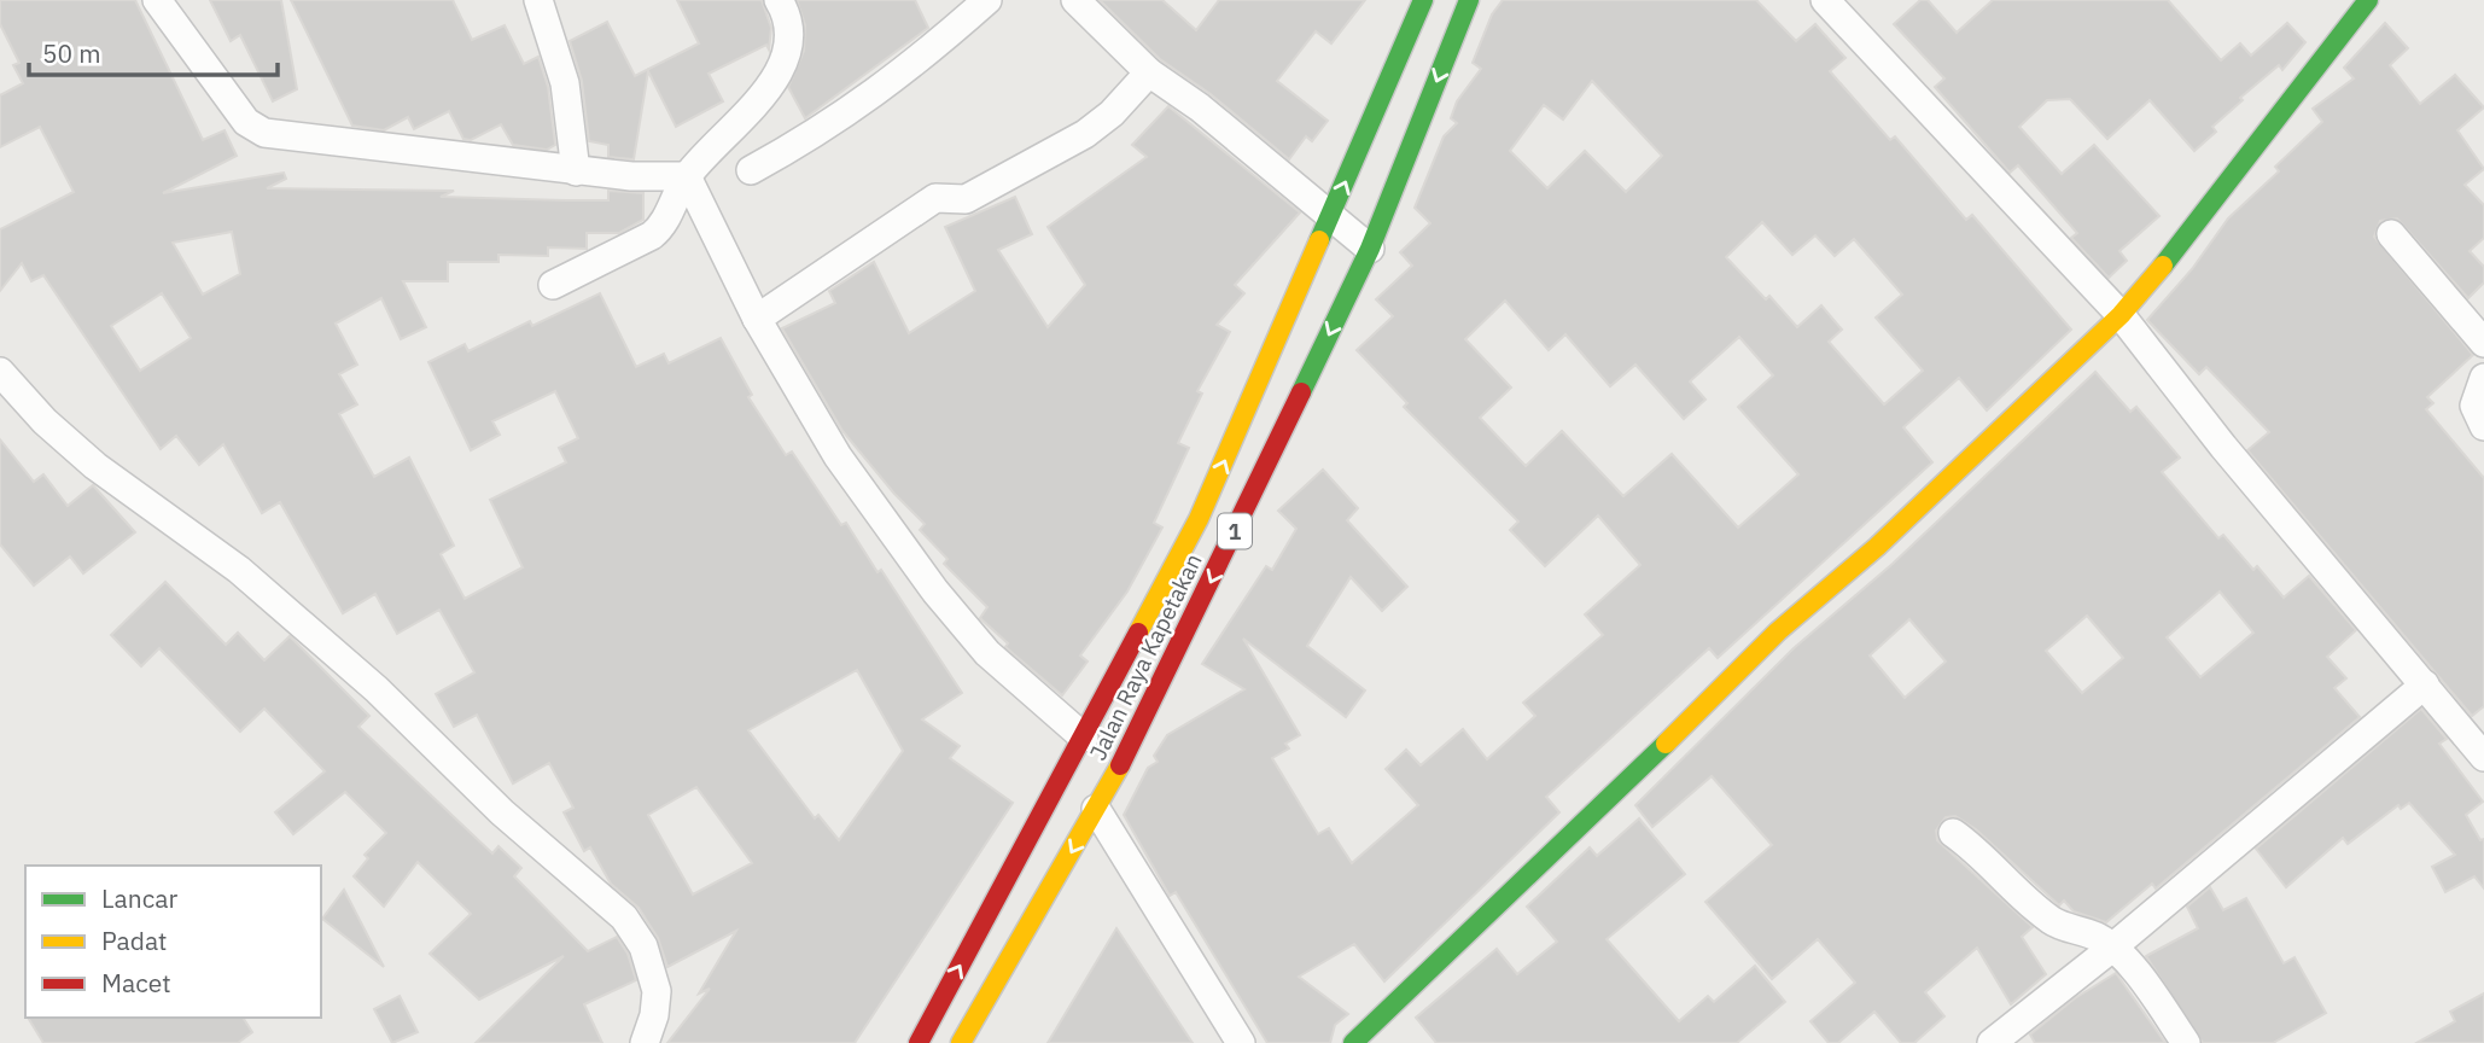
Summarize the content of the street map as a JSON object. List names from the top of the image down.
{
  "streets": {
    "main road": ["1", "Jalan Raya Kapetakan"]
  },
  "legend": ["Lancar", "Padat", "Macet"],
  "scale_bar": "50 m"
}
